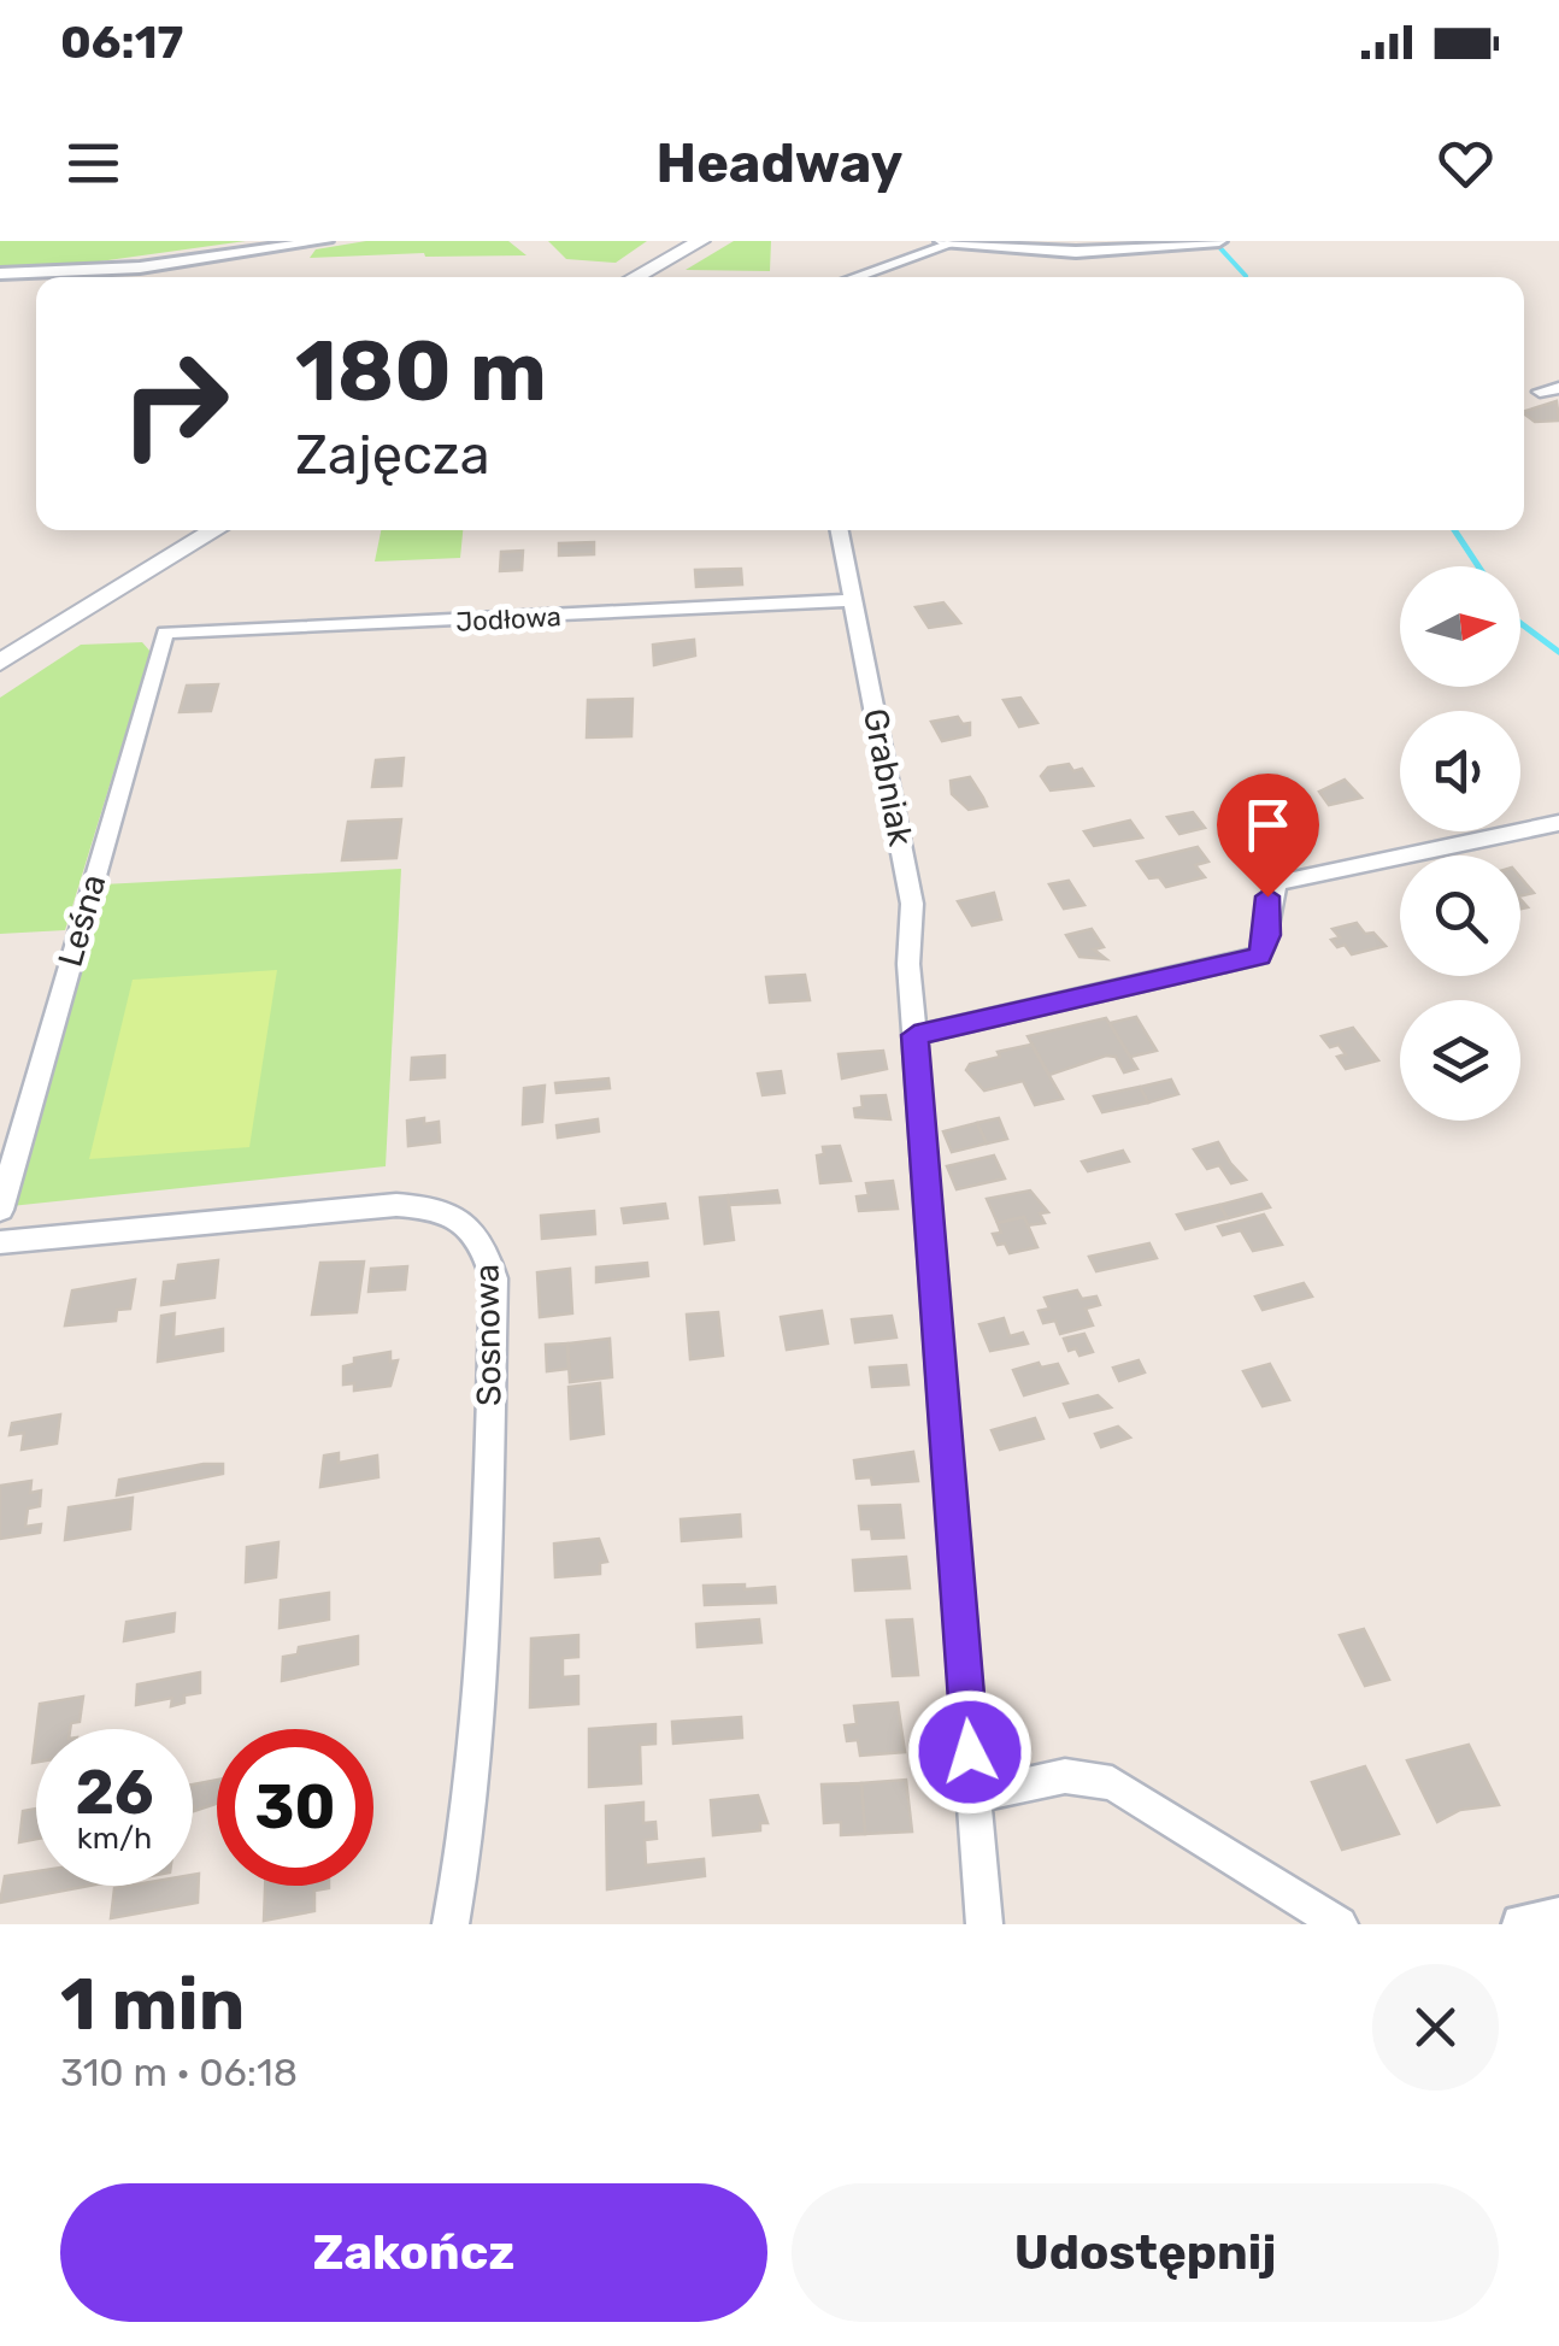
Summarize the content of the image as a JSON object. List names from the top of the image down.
{
  "streets": {
    "street": [
      "Jodłowa",
      "Grabniak",
      "Leśna",
      "Sosnowa"
    ]
  },
  "crossings": [
    ["Jodłowa", "Grabniak"],
    ["Jodłowa", "Leśna"]
  ],
  "north": "right",
  "page": {
    "status": "06:17",
    "header": "Headway",
    "turn": ["180 m", "Zajęcza"],
    "speed": "26 km/h",
    "limit": "30",
    "heading": ["1 min", "310 m · 06:18"],
    "buttons": ["Zakończ", "Udostępnij"]
  }
}
